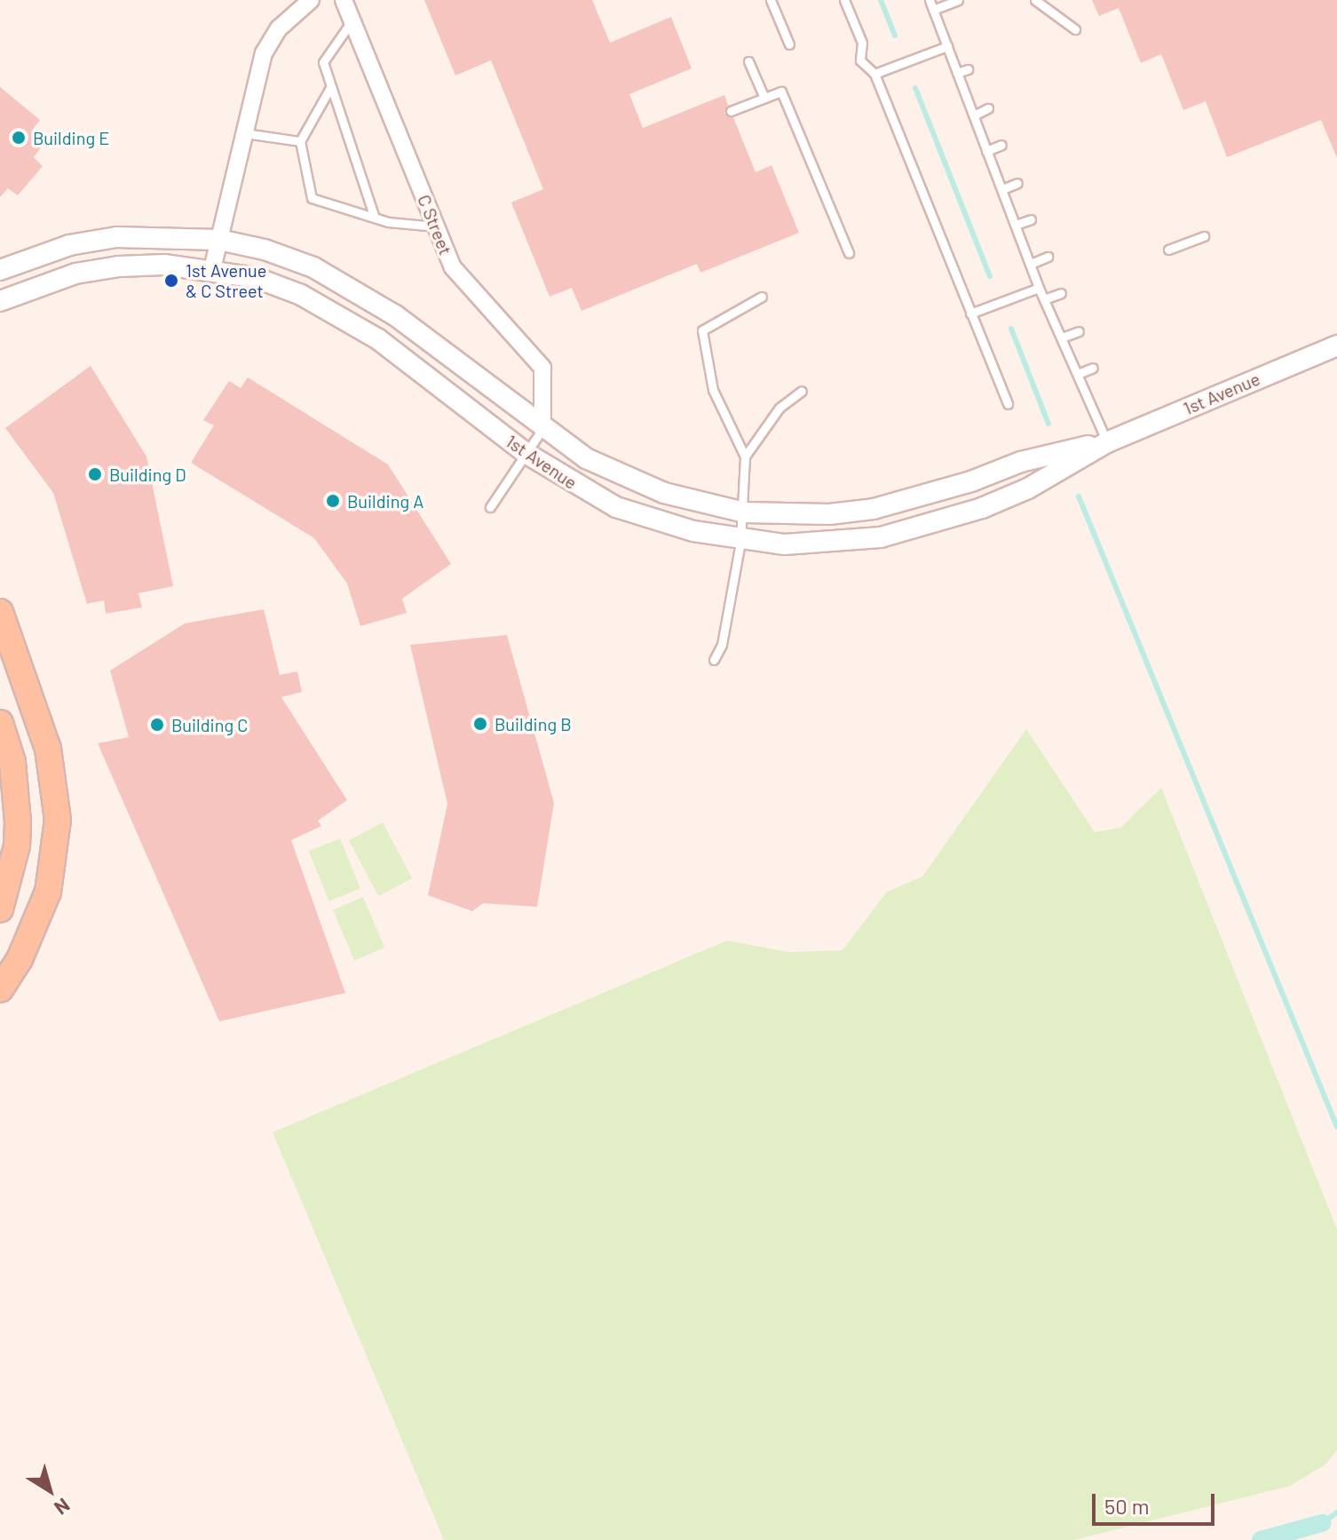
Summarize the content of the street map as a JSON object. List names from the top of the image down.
{
  "streets": {
    "street": ["C Street", "1st Avenue"]
  },
  "crossings": [
    ["C Street", "1st Avenue"]
  ],
  "places": [
    "Building E",
    "1st Avenue & C Street",
    "Building D",
    "Building A",
    "Building B",
    "Building C"
  ],
  "scale_bar": "50 m",
  "north": "bottom right"
}
